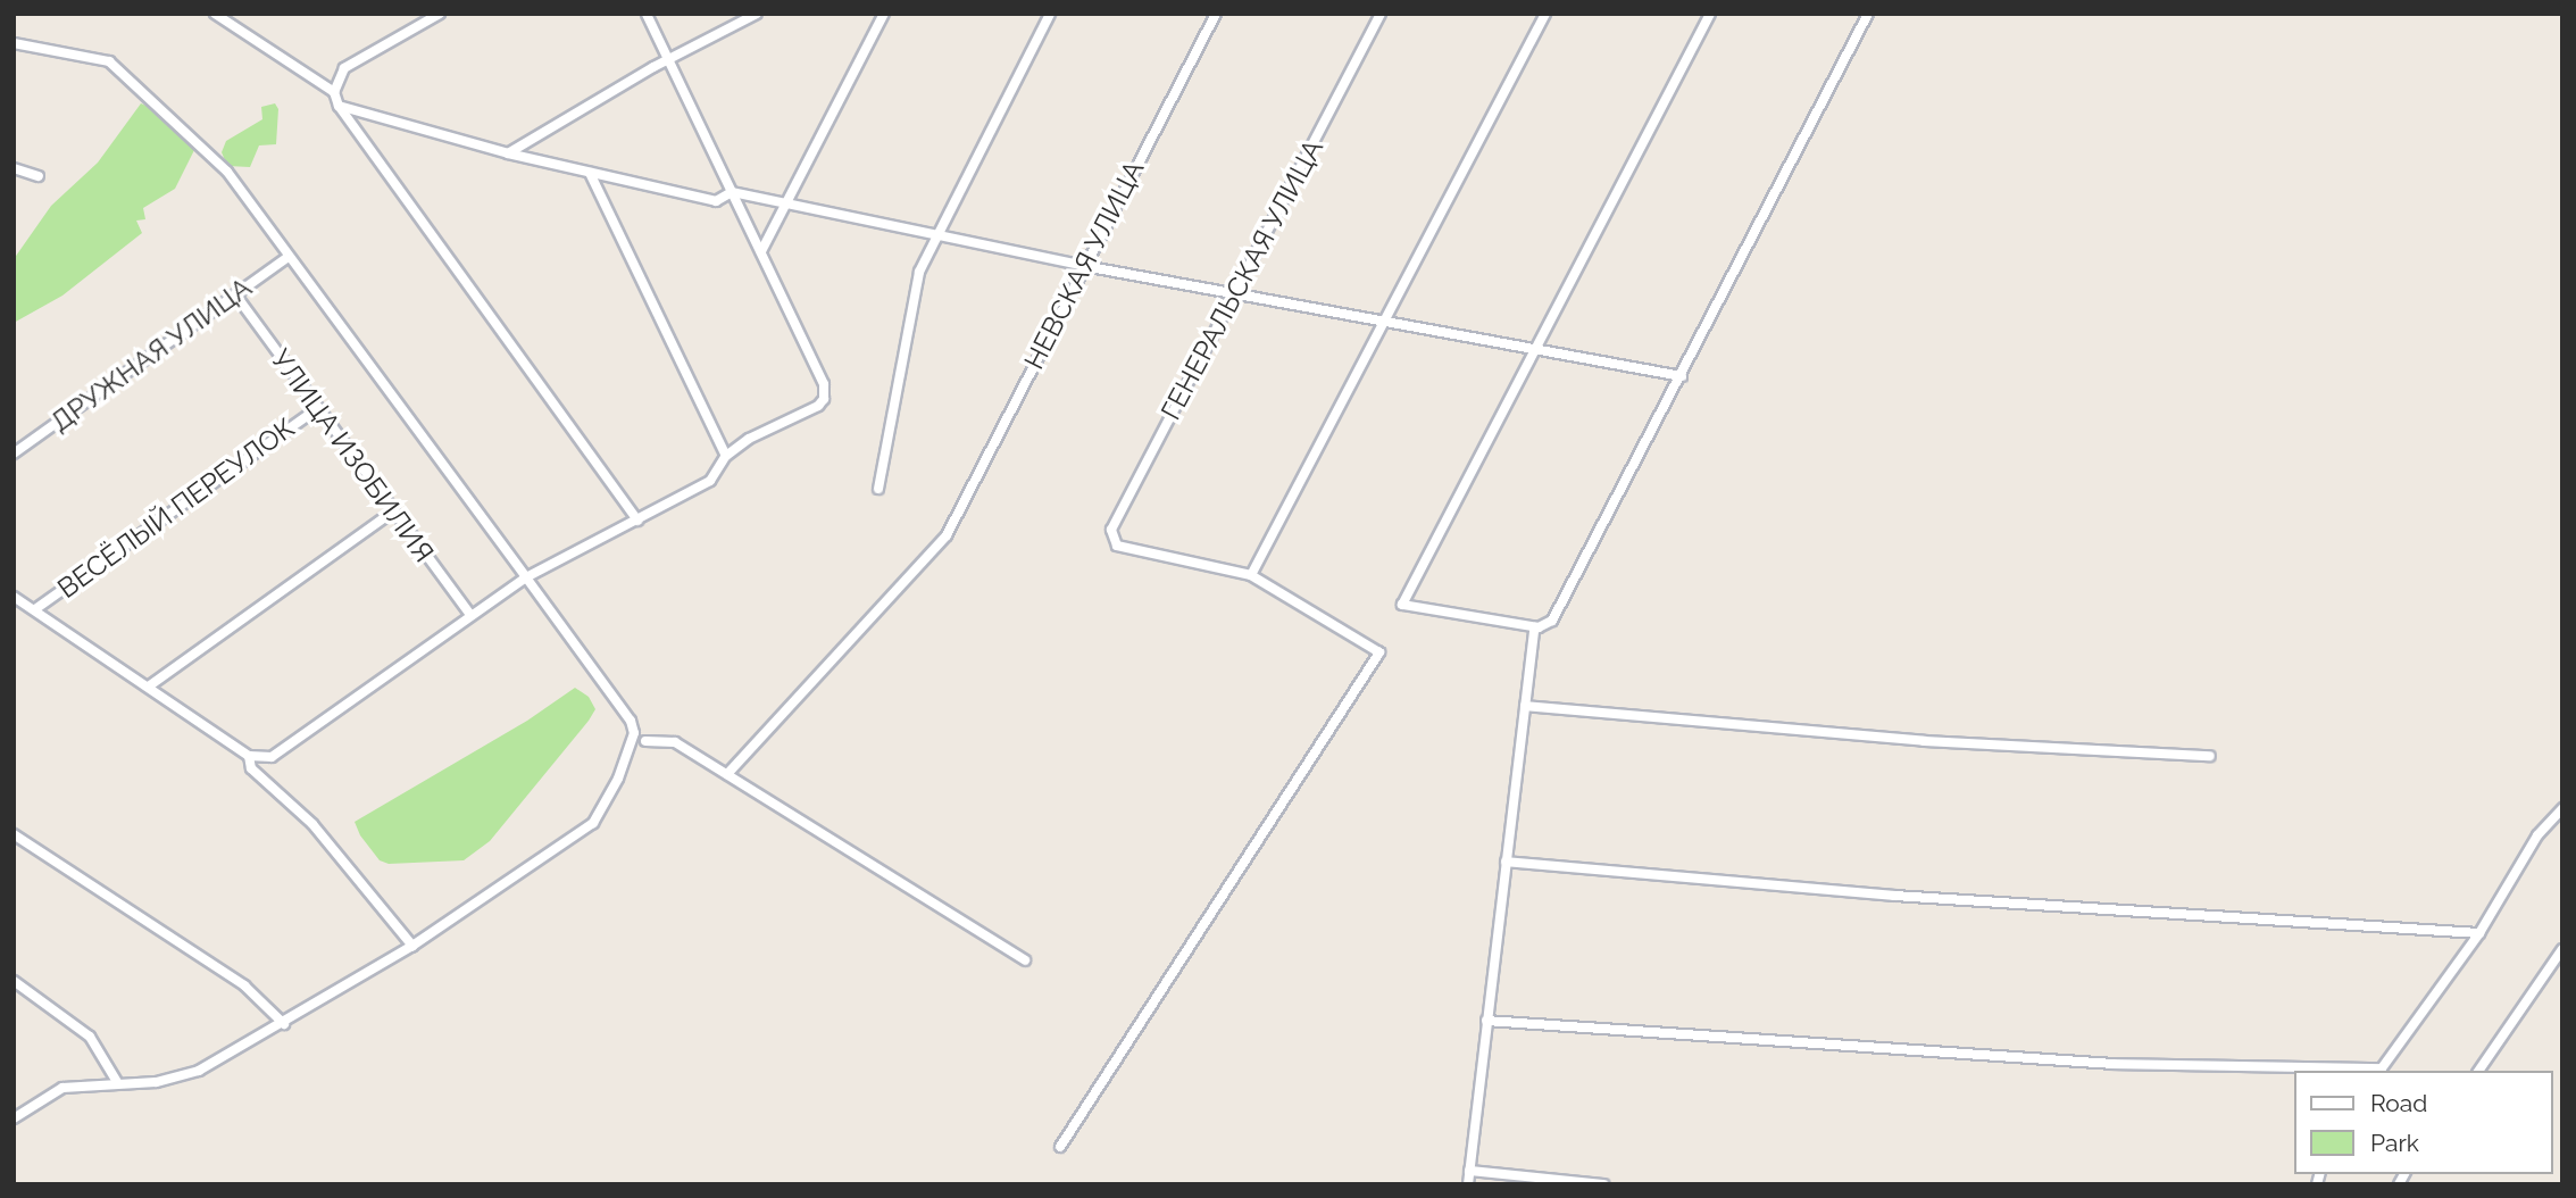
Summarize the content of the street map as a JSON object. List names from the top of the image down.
{
  "streets": {
    "street": [
      "НЕВСКАЯ УЛИЦА",
      "ГЕНЕРАЛЬСКАЯ УЛИЦА",
      "ДРУЖНАЯ УЛИЦА",
      "УЛИЦА ИЗОБИЛИЯ",
      "ВЕСЁЛЫЙ ПЕРЕУЛОК"
    ]
  },
  "crossings": [
    ["ДРУЖНАЯ УЛИЦА", "УЛИЦА ИЗОБИЛИЯ"],
    ["УЛИЦА ИЗОБИЛИЯ", "ВЕСЁЛЫЙ ПЕРЕУЛОК"]
  ],
  "legend": ["Road", "Park"]
}
